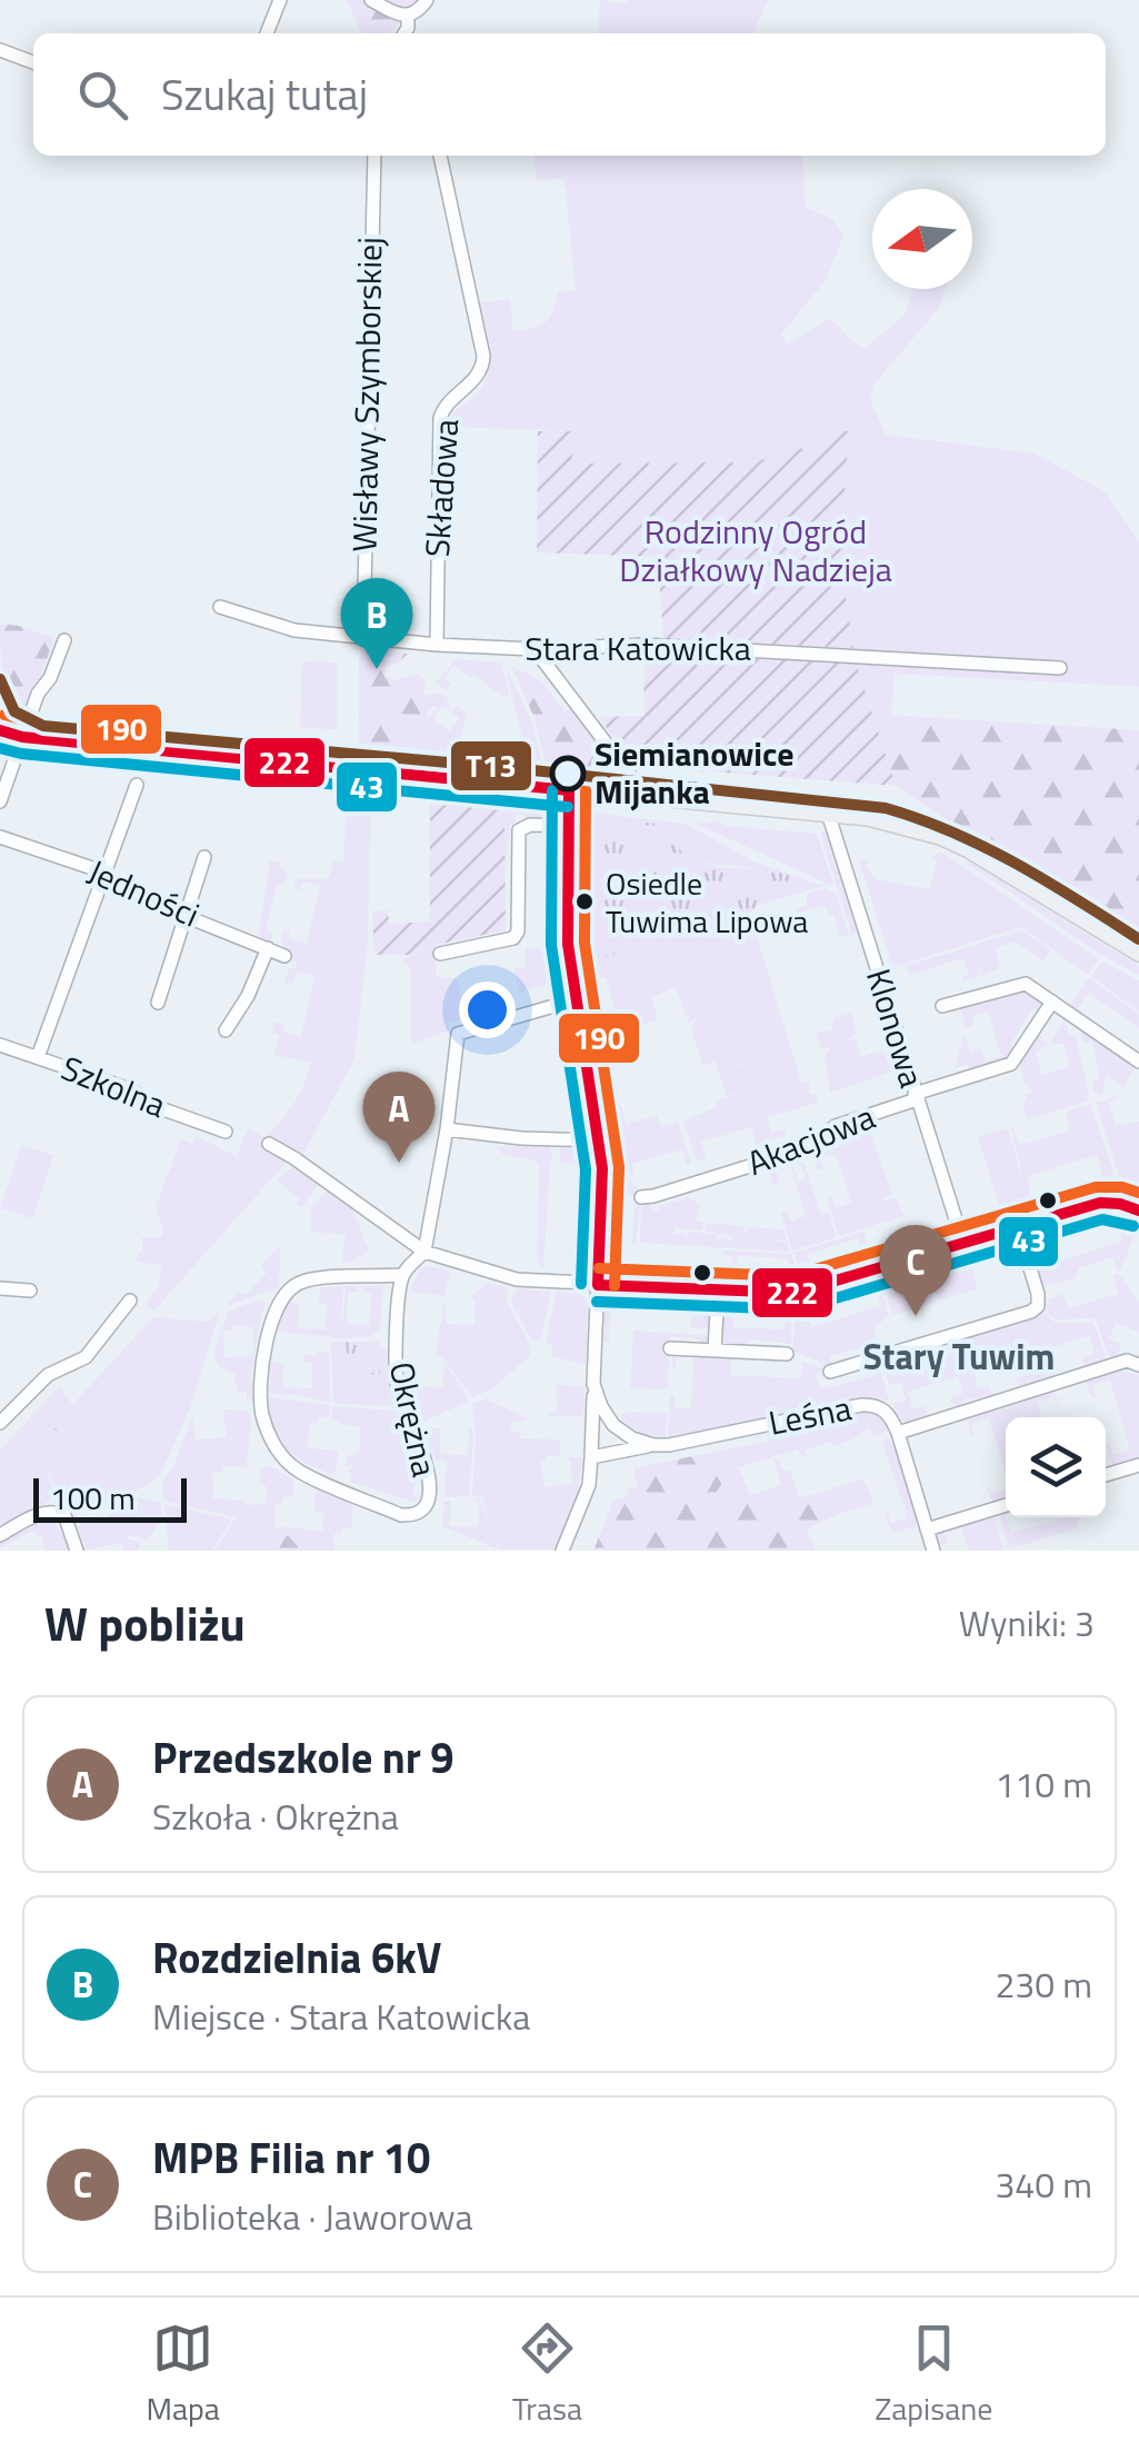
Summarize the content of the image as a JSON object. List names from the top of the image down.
{
  "streets": {
    "street": [
      "Wisławy Szymborskiej",
      "Składowa",
      "Stara Katowicka",
      "Jedności",
      "Klonowa",
      "Szkolna",
      "Akacjowa",
      "Leśna",
      "Okrężna"
    ]
  },
  "crossings": [
    ["Wisławy Szymborskiej", "Stara Katowicka"],
    ["Składowa", "Stara Katowicka"],
    ["Klonowa", "Akacjowa"]
  ],
  "districts": ["Stary Tuwim"],
  "parks": ["Rodzinny Ogród Działkowy Nadzieja"],
  "places": ["Siemianowice Mijanka", "Osiedle Tuwima Lipowa"],
  "lines": [
    "transit line T13",
    "transit line 190",
    "transit line 222",
    "transit line 43"
  ],
  "scale_bar": "100 m",
  "north": "left",
  "page": {
    "search": "Szukaj tutaj",
    "pins": ["B", "A", "C"],
    "scale": "100 m",
    "heading": ["W pobliżu", "Wyniki: 3"],
    "list": [
      {
        "mark": "A",
        "name": "Przedszkole nr 9",
        "note": "Szkoła · Okrężna",
        "value": "110 m"
      },
      {
        "mark": "B",
        "name": "Rozdzielnia 6kV",
        "note": "Miejsce · Stara Katowicka",
        "value": "230 m"
      },
      {
        "mark": "C",
        "name": "MPB Filia nr 10",
        "note": "Biblioteka · Jaworowa",
        "value": "340 m"
      }
    ],
    "nav": ["Mapa", "Trasa", "Zapisane"]
  }
}
